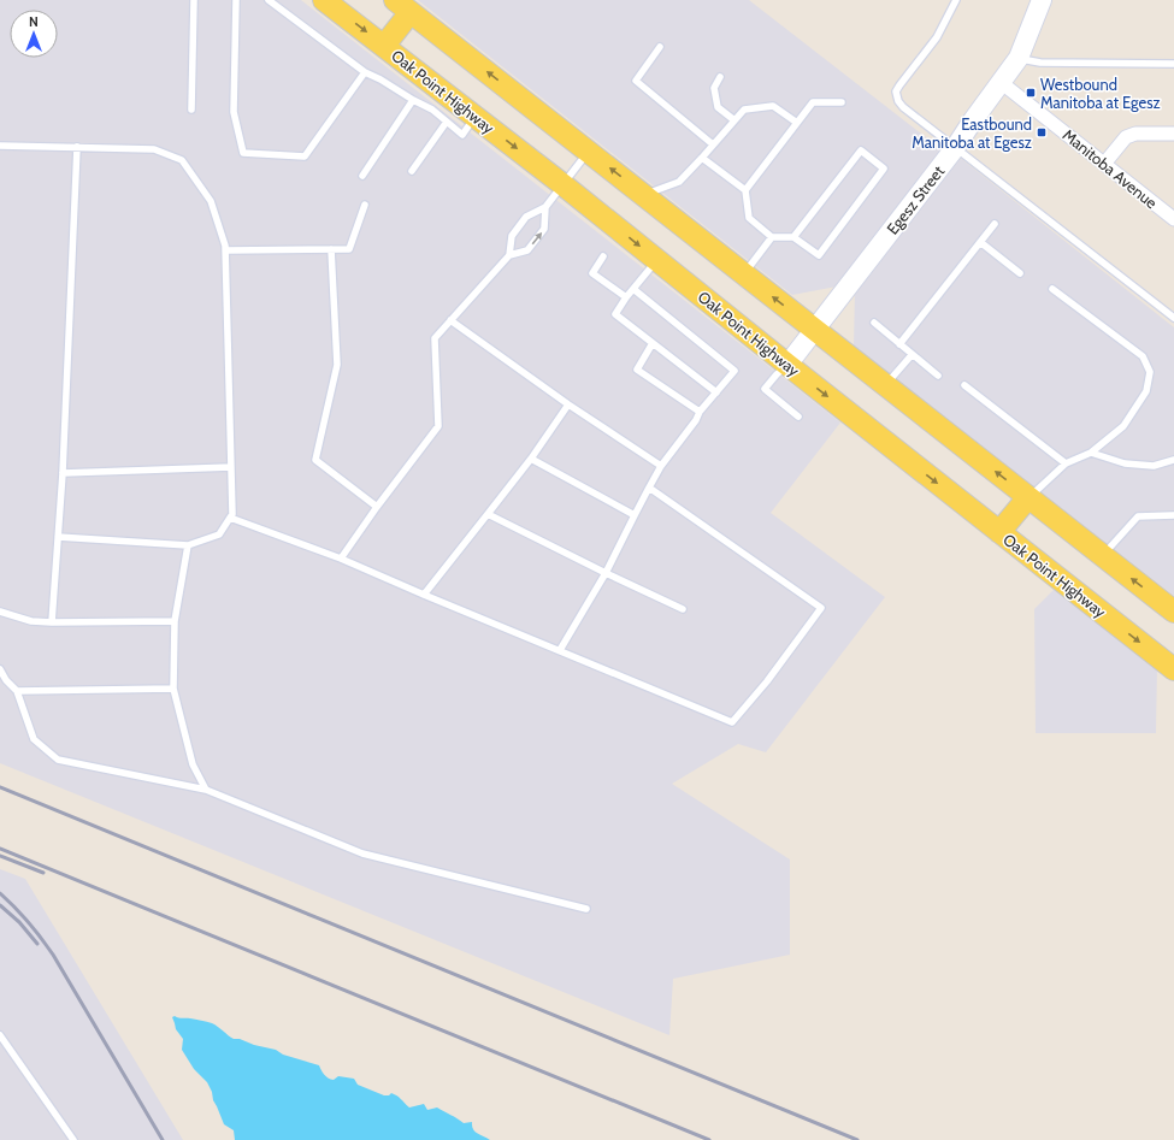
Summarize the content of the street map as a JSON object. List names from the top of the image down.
{
  "streets": {
    "main road": ["Oak Point Highway"],
    "street": ["Manitoba Avenue", "Egesz Street"]
  },
  "crossings": [
    ["Oak Point Highway", "Egesz Street"],
    ["Manitoba Avenue", "Egesz Street"]
  ],
  "places": {
    "transit": ["Westbound Manitoba at Egesz", "Eastbound Manitoba at Egesz"]
  },
  "north": "top"
}
